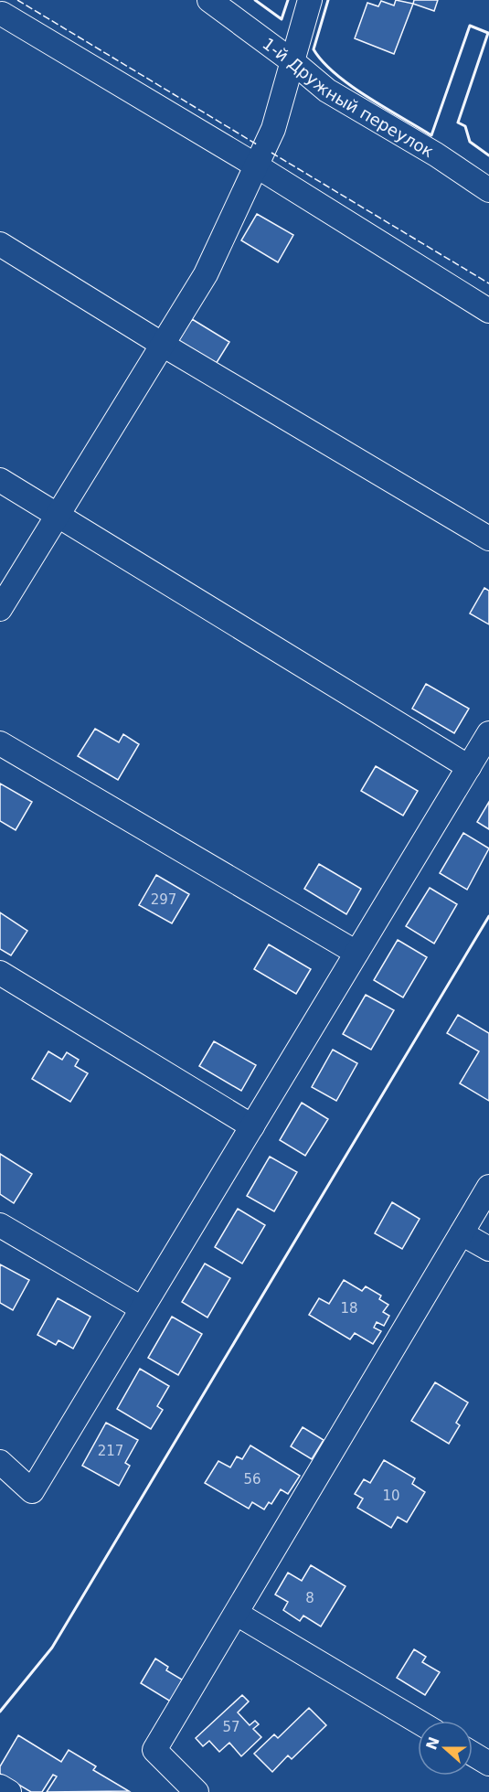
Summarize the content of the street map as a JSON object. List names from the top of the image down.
{
  "streets": {
    "street": ["1-й Дружный переулок"]
  },
  "house_numbers": [
    "297",
    "18",
    "217",
    "56",
    "10",
    "8",
    "57"
  ],
  "north": "left"
}
